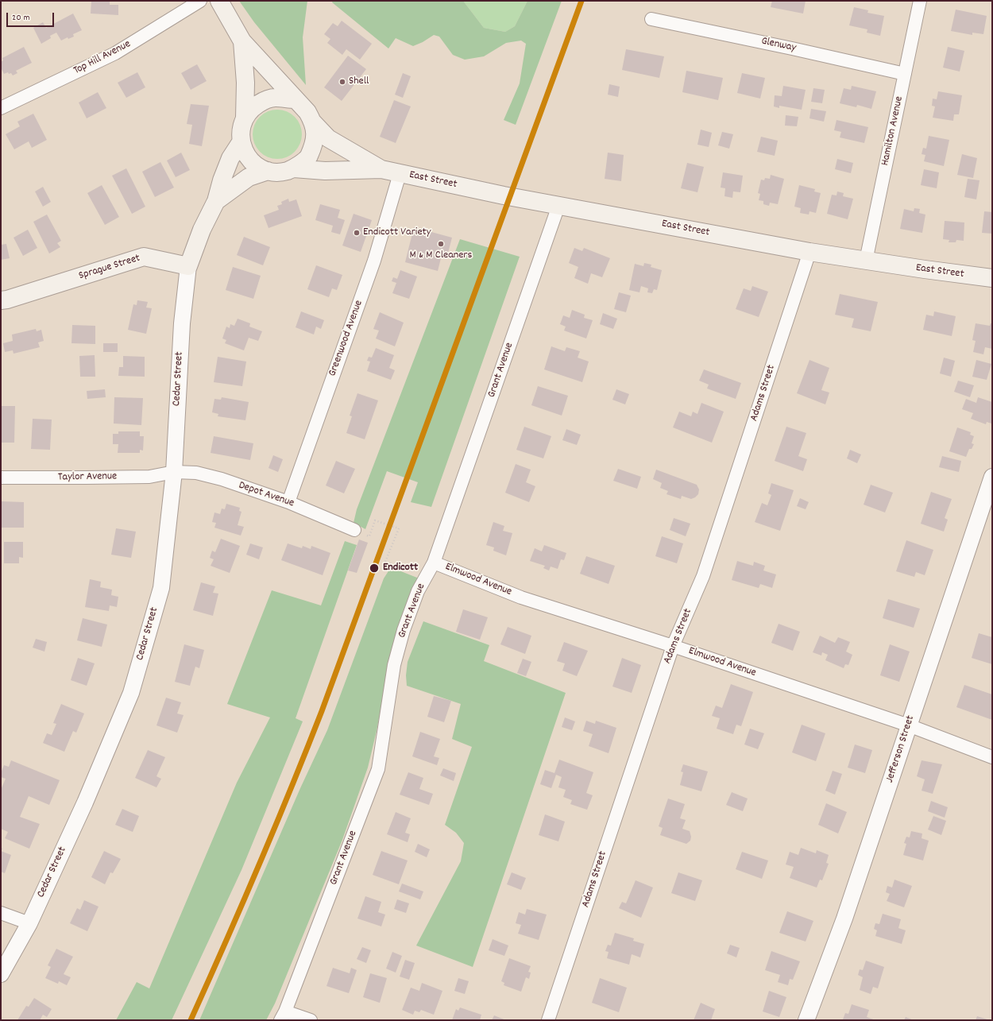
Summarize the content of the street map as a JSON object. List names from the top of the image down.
{
  "streets": {
    "main road": ["East Street", "Sprague Street"],
    "street": [
      "Glenway",
      "Top Hill Avenue",
      "Hamilton Avenue",
      "Greenwood Avenue",
      "Grant Avenue",
      "Cedar Street",
      "Adams Street",
      "Taylor Avenue",
      "Depot Avenue",
      "Elmwood Avenue",
      "Jefferson Street"
    ]
  },
  "crossings": [
    ["Glenway", "Hamilton Avenue"],
    ["Hamilton Avenue", "East Street"],
    ["East Street", "Greenwood Avenue"],
    ["East Street", "Grant Avenue"],
    ["East Street", "Adams Street"],
    ["Sprague Street", "Cedar Street"],
    ["Greenwood Avenue", "Depot Avenue"],
    ["Grant Avenue", "Elmwood Avenue"],
    ["Cedar Street", "Taylor Avenue"],
    ["Cedar Street", "Depot Avenue"],
    ["Adams Street", "Elmwood Avenue"],
    ["Taylor Avenue", "Depot Avenue"],
    ["Elmwood Avenue", "Jefferson Street"]
  ],
  "places": [
    "Shell",
    "Endicott Variety",
    "M & M Cleaners",
    "Endicott"
  ],
  "scale_bar": "20 m"
}
